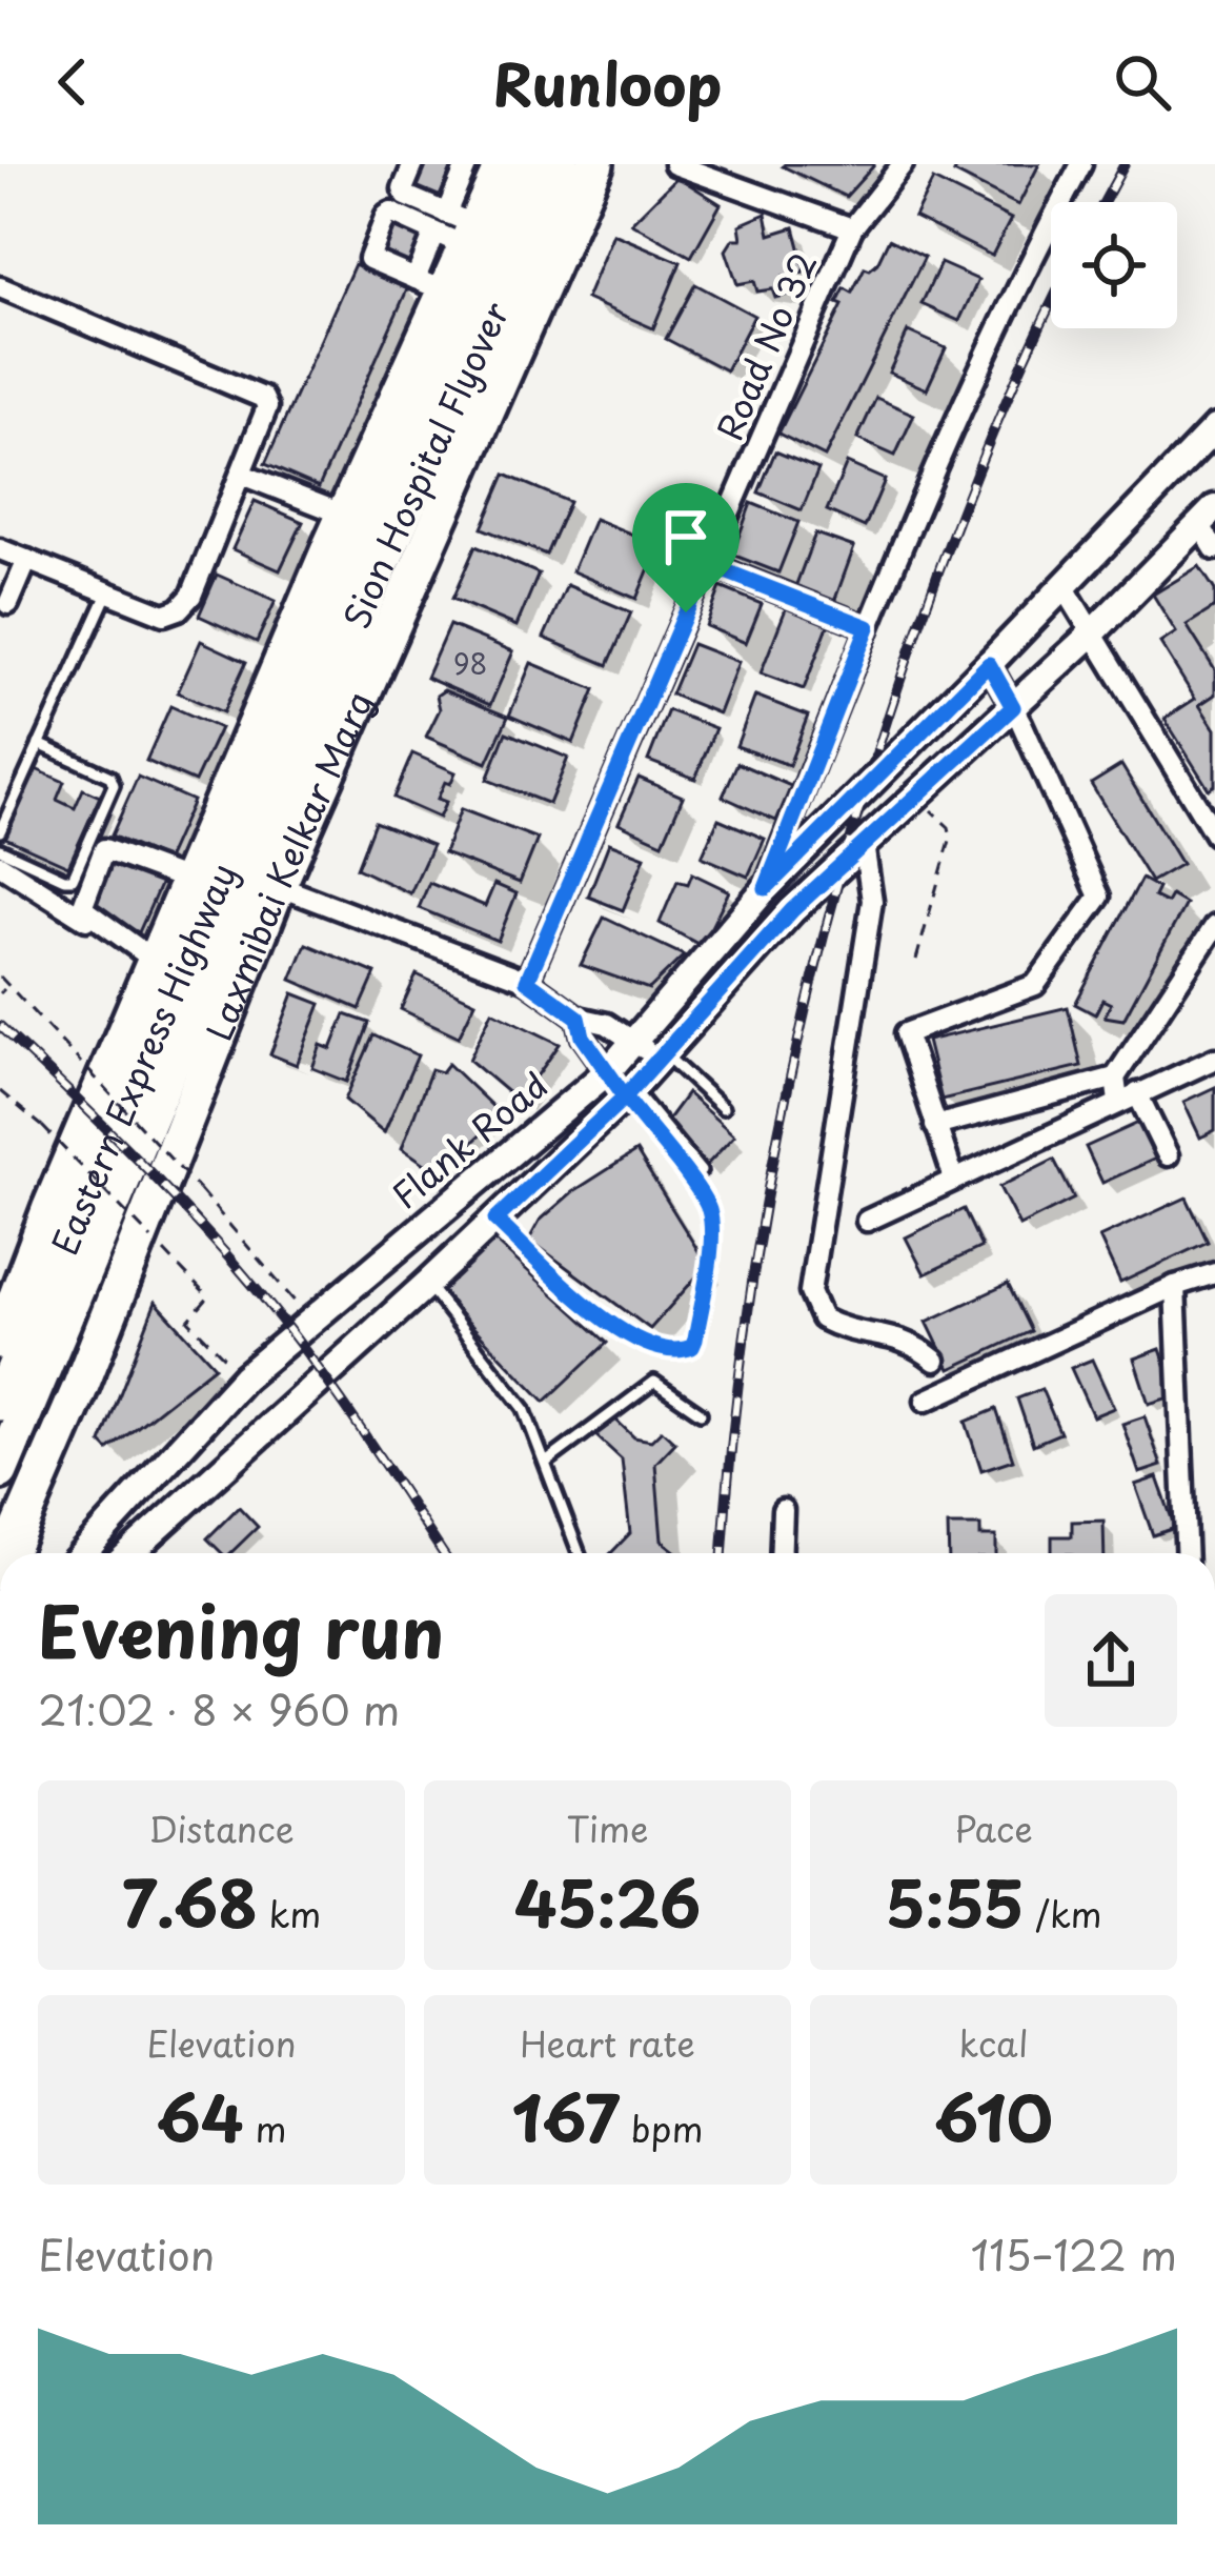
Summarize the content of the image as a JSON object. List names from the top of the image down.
{
  "streets": {
    "highway": ["Sion Hospital Flyover", "Laxmibai Kelkar Marg", "Eastern Express Highway"],
    "street": ["Road No 32", "Flank Road"]
  },
  "crossings": [
    ["Sion Hospital Flyover", "Eastern Express Highway"]
  ],
  "house_numbers": ["98"],
  "page": {
    "header": "Runloop",
    "heading": ["Evening run", "21:02 · 8 × 960 m"],
    "stats": [
      ["Distance", "7.68 km"],
      ["Time", "45:26"],
      ["Pace", "5:55 /km"],
      ["Elevation", "64 m"],
      ["Heart rate", "167 bpm"],
      ["kcal", "610"]
    ],
    "chart": ["Elevation", "115–122 m"]
  }
}
